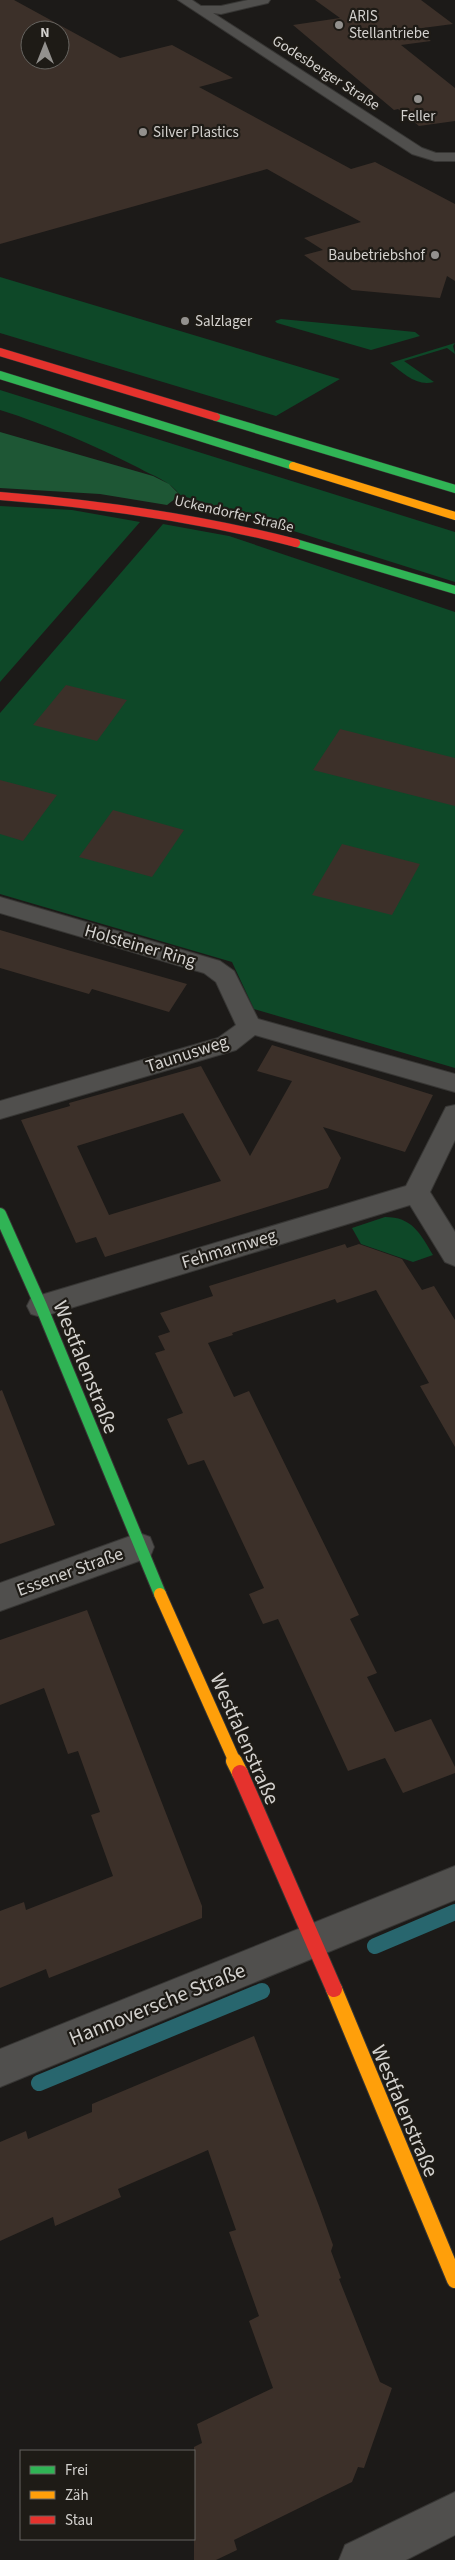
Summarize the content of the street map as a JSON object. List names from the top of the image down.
{
  "streets": {
    "main road": ["Uckendorfer Straße", "Westfalenstraße"],
    "street": [
      "Godesberger Straße",
      "Holsteiner Ring",
      "Taunusweg",
      "Fehmarnweg",
      "Essener Straße",
      "Hannoversche Straße"
    ]
  },
  "crossings": [
    ["Holsteiner Ring", "Taunusweg"],
    ["Fehmarnweg", "Westfalenstraße"],
    ["Westfalenstraße", "Essener Straße"],
    ["Westfalenstraße", "Hannoversche Straße"]
  ],
  "places": [
    "ARIS Stellantriebe",
    "Feller",
    "Silver Plastics",
    "Baubetriebshof",
    "Salzlager"
  ],
  "legend": ["Frei", "Zäh", "Stau"],
  "north": "top"
}
